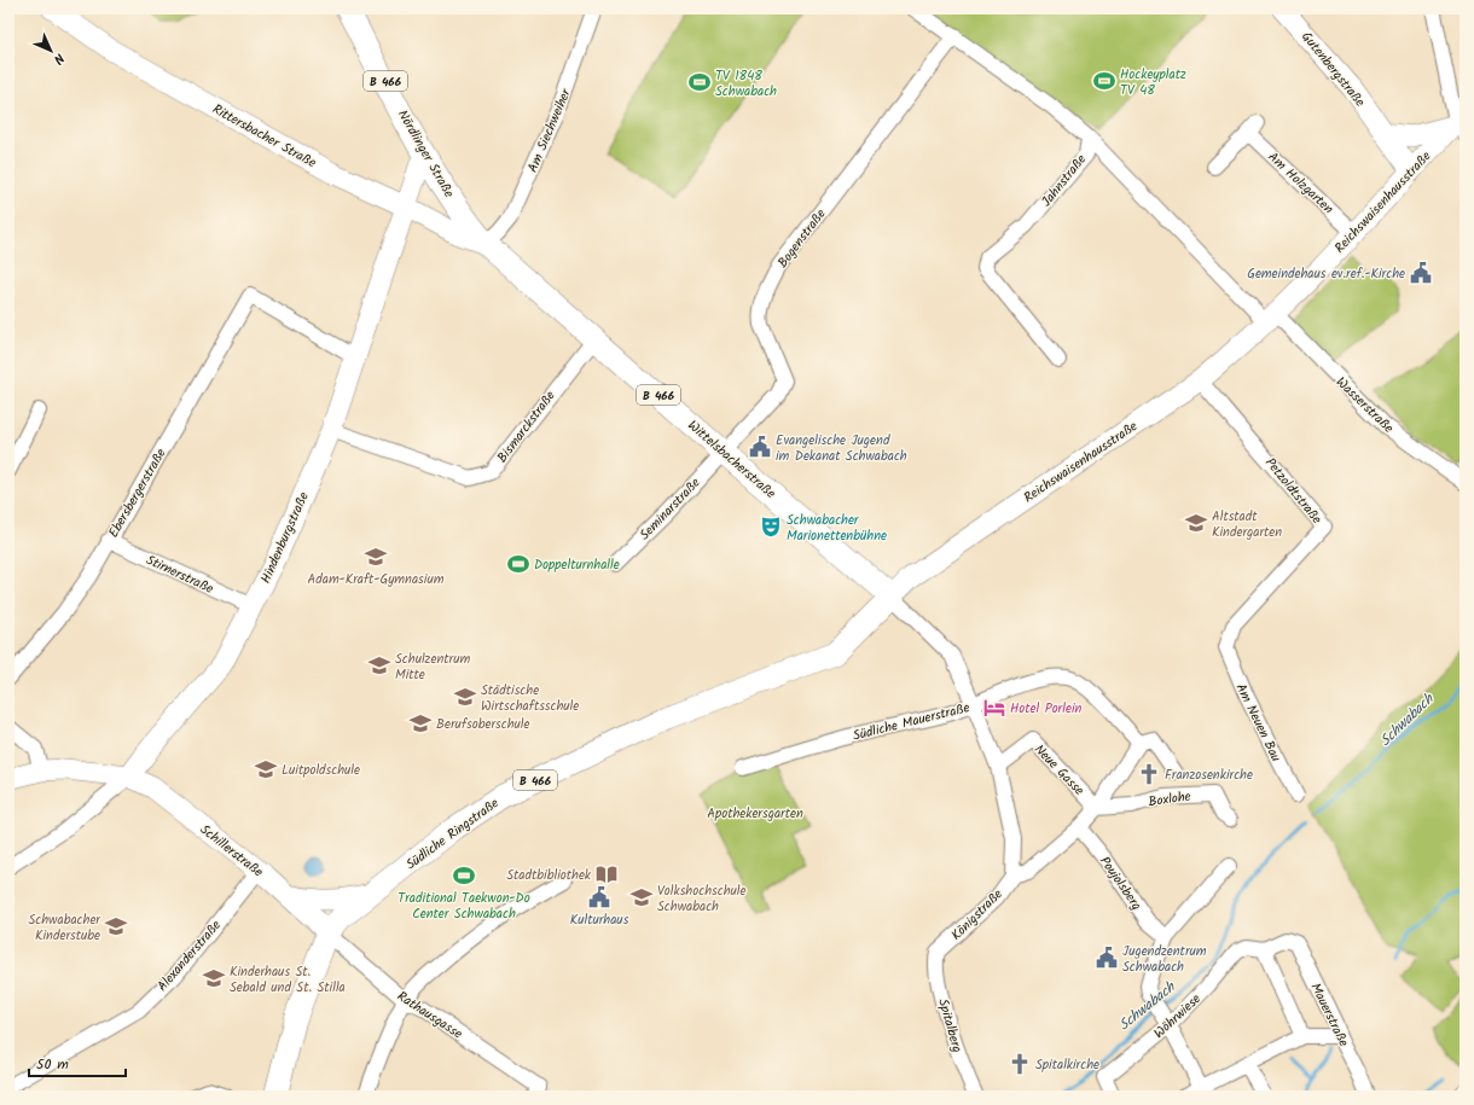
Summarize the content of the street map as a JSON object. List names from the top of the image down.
{
  "streets": {
    "main road": [
      "B 466",
      "Nördlinger Straße",
      "Wittelsbacherstraße",
      "Südliche Ringstraße"
    ],
    "street": [
      "Gutenbergstraße",
      "Am Siechweiher",
      "Rittersbacher Straße",
      "Jahnstraße",
      "Am Holzgarten",
      "Reichswaisenhausstraße",
      "Bogenstraße",
      "Wasserstraße",
      "Bismarckstraße",
      "Petzoldtstraße",
      "Ebersbergerstraße",
      "Seminarstraße",
      "Hindenburgstraße",
      "Stirnerstraße",
      "Südliche Mauerstraße",
      "Am Neuen Bau",
      "Neue Gasse",
      "Boxlohe",
      "Schillerstraße",
      "Poujolsberg",
      "Königstraße",
      "Alexanderstraße",
      "Rathausgasse",
      "Mauerstraße",
      "Wöhrwiese",
      "Spitalberg"
    ]
  },
  "crossings": [
    ["Gutenbergstraße", "Reichswaisenhausstraße"],
    ["Am Siechweiher", "Rittersbacher Straße"],
    ["Am Siechweiher", "Nördlinger Straße"],
    ["Am Siechweiher", "Wittelsbacherstraße"],
    ["Rittersbacher Straße", "Nördlinger Straße"],
    ["Rittersbacher Straße", "Wittelsbacherstraße"],
    ["Rittersbacher Straße", "Hindenburgstraße"],
    ["Nördlinger Straße", "Wittelsbacherstraße"],
    ["Nördlinger Straße", "Hindenburgstraße"],
    ["Jahnstraße", "Bogenstraße"],
    ["Am Holzgarten", "Reichswaisenhausstraße"],
    ["Reichswaisenhausstraße", "Wasserstraße"],
    ["Reichswaisenhausstraße", "Wittelsbacherstraße"],
    ["Reichswaisenhausstraße", "Petzoldtstraße"],
    ["Reichswaisenhausstraße", "Südliche Ringstraße"],
    ["Bogenstraße", "Wittelsbacherstraße"],
    ["Bogenstraße", "Seminarstraße"],
    ["Bismarckstraße", "Wittelsbacherstraße"],
    ["Bismarckstraße", "Hindenburgstraße"],
    ["Wittelsbacherstraße", "Seminarstraße"],
    ["Wittelsbacherstraße", "Südliche Ringstraße"],
    ["Petzoldtstraße", "Am Neuen Bau"],
    ["Ebersbergerstraße", "Hindenburgstraße"],
    ["Ebersbergerstraße", "Stirnerstraße"],
    ["Hindenburgstraße", "Stirnerstraße"],
    ["Hindenburgstraße", "Schillerstraße"],
    ["Südliche Mauerstraße", "Boxlohe"],
    ["Neue Gasse", "Boxlohe"],
    ["Südliche Ringstraße", "Schillerstraße"],
    ["Südliche Ringstraße", "Rathausgasse"],
    ["Schillerstraße", "Alexanderstraße"],
    ["Schillerstraße", "Rathausgasse"],
    ["Königstraße", "Spitalberg"],
    ["Mauerstraße", "Wöhrwiese"]
  ],
  "water": ["Schwabach"],
  "parks": ["Apothekersgarten"],
  "places": {
    "sports": [
      "Hockeyplatz TV 48",
      "TV 1848 Schwabach",
      "Doppelturnhalle",
      "Traditional Taekwon-Do Center Schwabach"
    ],
    "public building": [
      "Gemeindehaus ev.ref.-Kirche",
      "Evangelische Jugend im Dekanat Schwabach",
      "Kulturhaus",
      "Jugendzentrum Schwabach"
    ],
    "school or university": [
      "Altstadt Kindergarten",
      "Adam-Kraft-Gymnasium",
      "Schulzentrum Mitte",
      "Städtische Wirtschaftsschule",
      "Berufsoberschule",
      "Luitpoldschule",
      "Volkshochschule Schwabach",
      "Schwabacher Kinderstube",
      "Kinderhaus St. Sebald und St. Stilla"
    ],
    "theatre": ["Schwabacher Marionettenbühne"],
    "hotel": ["Hotel Porlein"],
    "church": ["Franzosenkirche", "Spitalkirche"],
    "library": ["Stadtbibliothek"]
  },
  "scale_bar": "50 m",
  "north": "bottom right"
}
